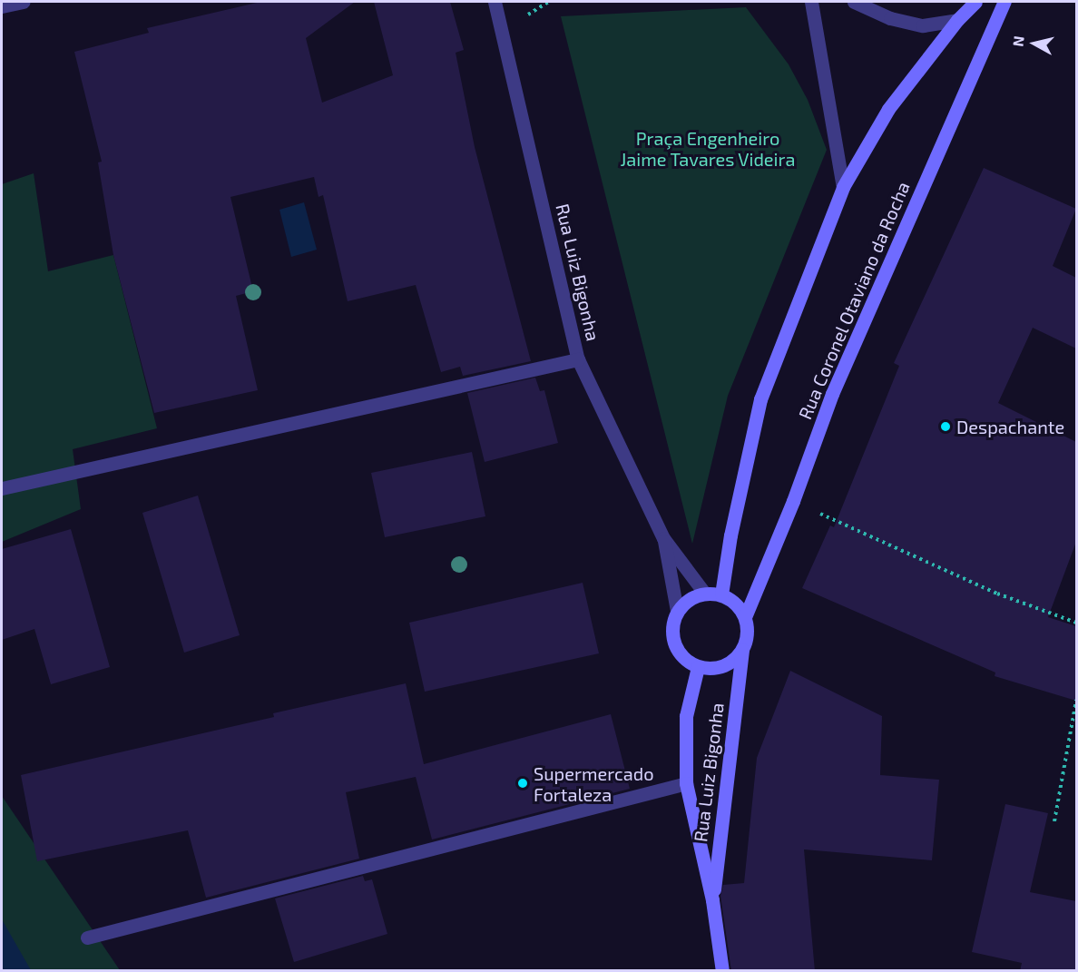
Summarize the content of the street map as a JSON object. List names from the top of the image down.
{
  "streets": {
    "street": ["Rua Luiz Bigonha", "Rua Coronel Otaviano da Rocha"]
  },
  "crossings": [
    ["Rua Luiz Bigonha", "Rua Coronel Otaviano da Rocha"]
  ],
  "parks": ["Praça Engenheiro Jaime Tavares Videira"],
  "places": ["Despachante", "Supermercado Fortaleza"],
  "north": "left"
}
